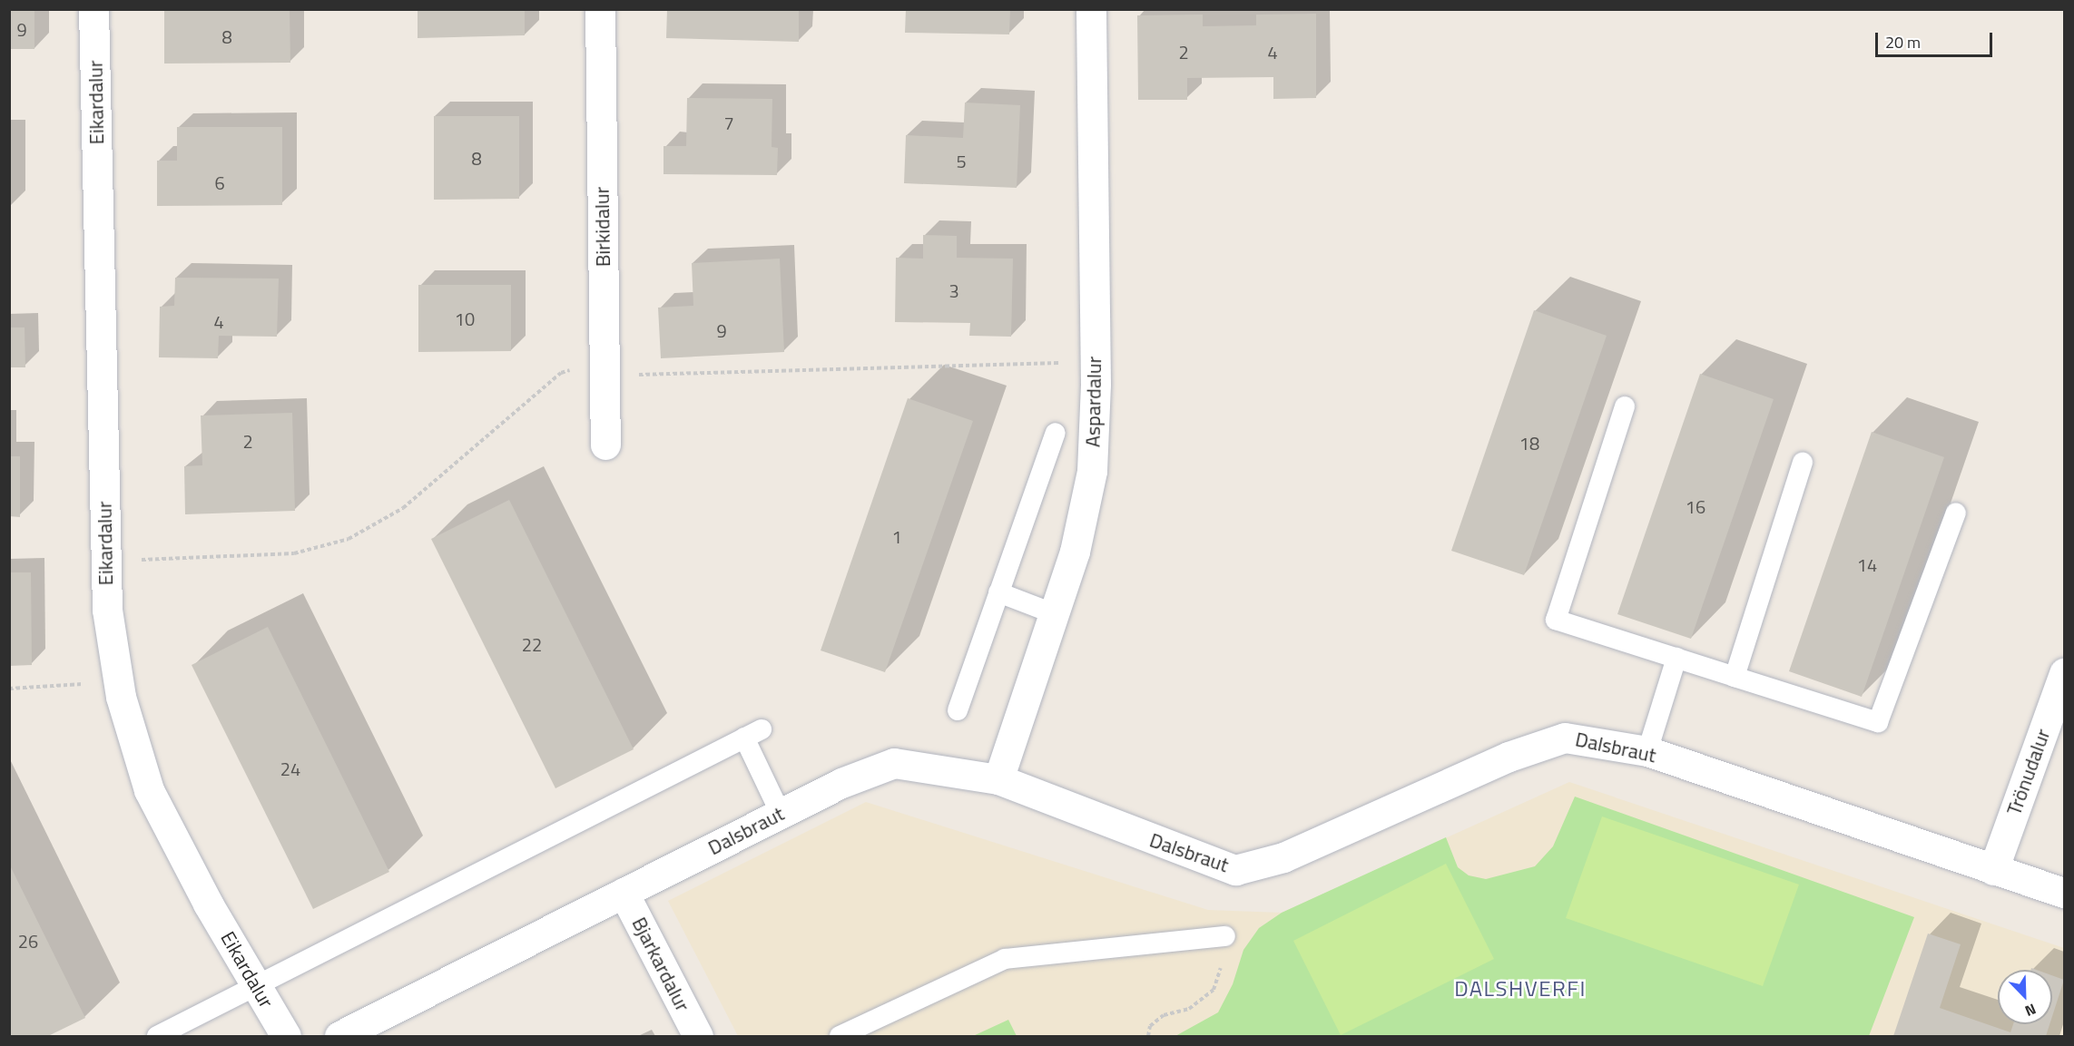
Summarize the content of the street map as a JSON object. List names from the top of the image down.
{
  "streets": {
    "street": [
      "Eikardalur",
      "Birkidalur",
      "Aspardalur",
      "Dalsbraut",
      "Trönudalur",
      "Bjarkardalur"
    ]
  },
  "crossings": [
    ["Aspardalur", "Dalsbraut"],
    ["Dalsbraut", "Trönudalur"],
    ["Dalsbraut", "Bjarkardalur"]
  ],
  "districts": ["DALSHVERFI"],
  "house_numbers": [
    "9",
    "8",
    "2",
    "4",
    "7",
    "8",
    "5",
    "6",
    "3",
    "10",
    "4",
    "9",
    "2",
    "18",
    "16",
    "1",
    "14",
    "22",
    "24",
    "26"
  ],
  "scale_bar": "20 m",
  "north": "bottom right"
}
